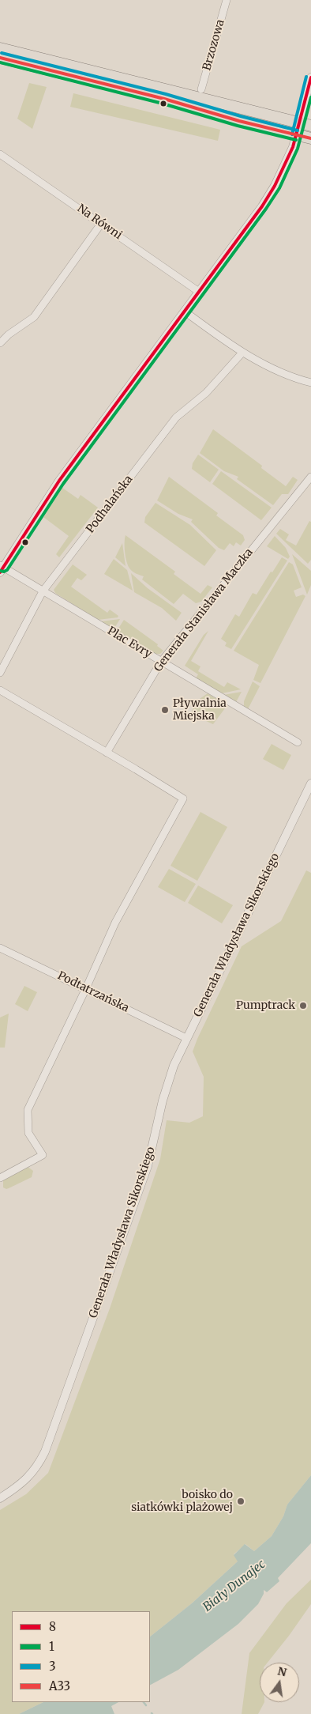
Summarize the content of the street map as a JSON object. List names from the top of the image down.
{
  "streets": {
    "street": [
      "Brzozowa",
      "Na Równi",
      "Podhalańska",
      "Generała Stanisława Maczka",
      "Plac Evry",
      "Generała Władysława Sikorskiego",
      "Podtatrzańska"
    ]
  },
  "crossings": [
    ["Podhalańska", "Plac Evry"],
    ["Generała Stanisława Maczka", "Plac Evry"],
    ["Generała Władysława Sikorskiego", "Podtatrzańska"]
  ],
  "water": ["Biały Dunajec"],
  "places": ["Pływalnia Miejska", "Pumptrack", "boisko do siatkówki plażowej"],
  "lines": [
    "transit line 3",
    "transit line A33",
    "transit line 1",
    "transit line 8"
  ],
  "legend": [
    "8",
    "1",
    "3",
    "A33"
  ],
  "north": "top"
}
